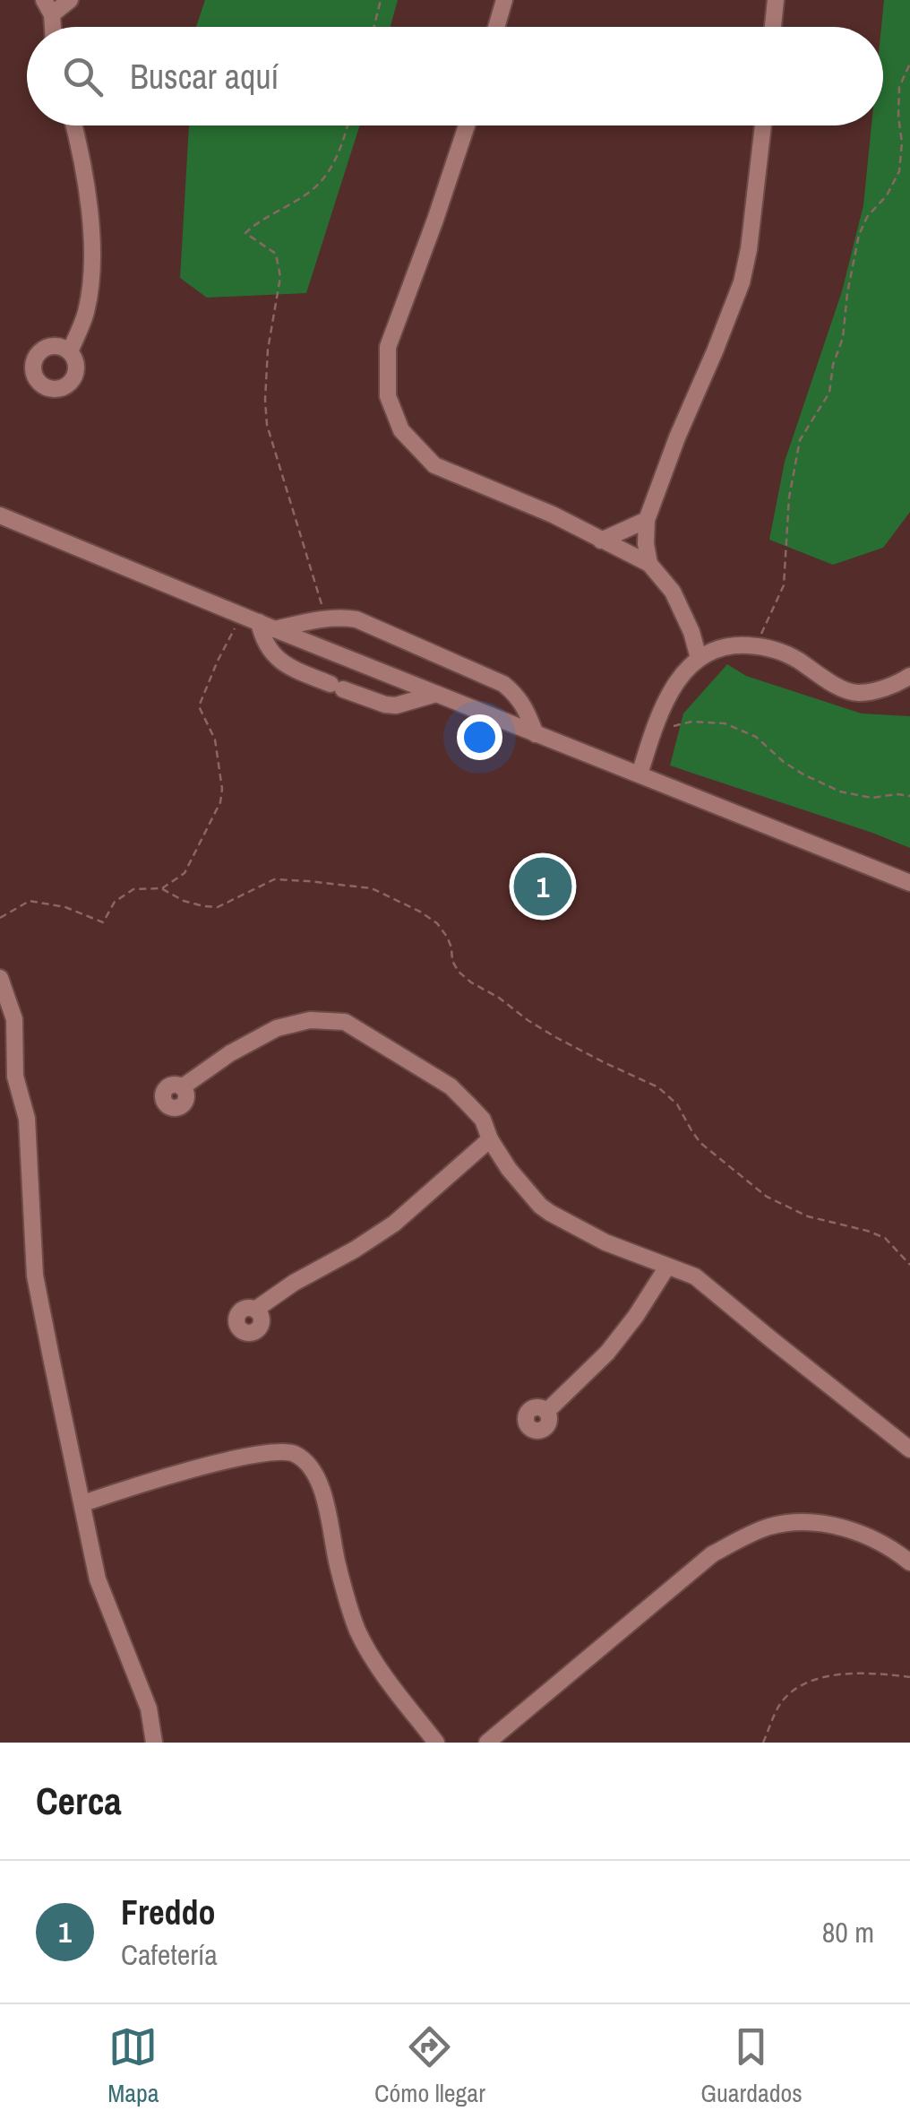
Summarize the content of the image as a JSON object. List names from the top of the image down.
{
  "page": {
    "search": "Buscar aquí",
    "pins": "1",
    "heading": "Cerca",
    "list": [
      {
        "mark": "1",
        "name": "Freddo",
        "note": "Cafetería",
        "value": "80 m"
      }
    ],
    "nav": ["Mapa", "Cómo llegar", "Guardados"]
  }
}
